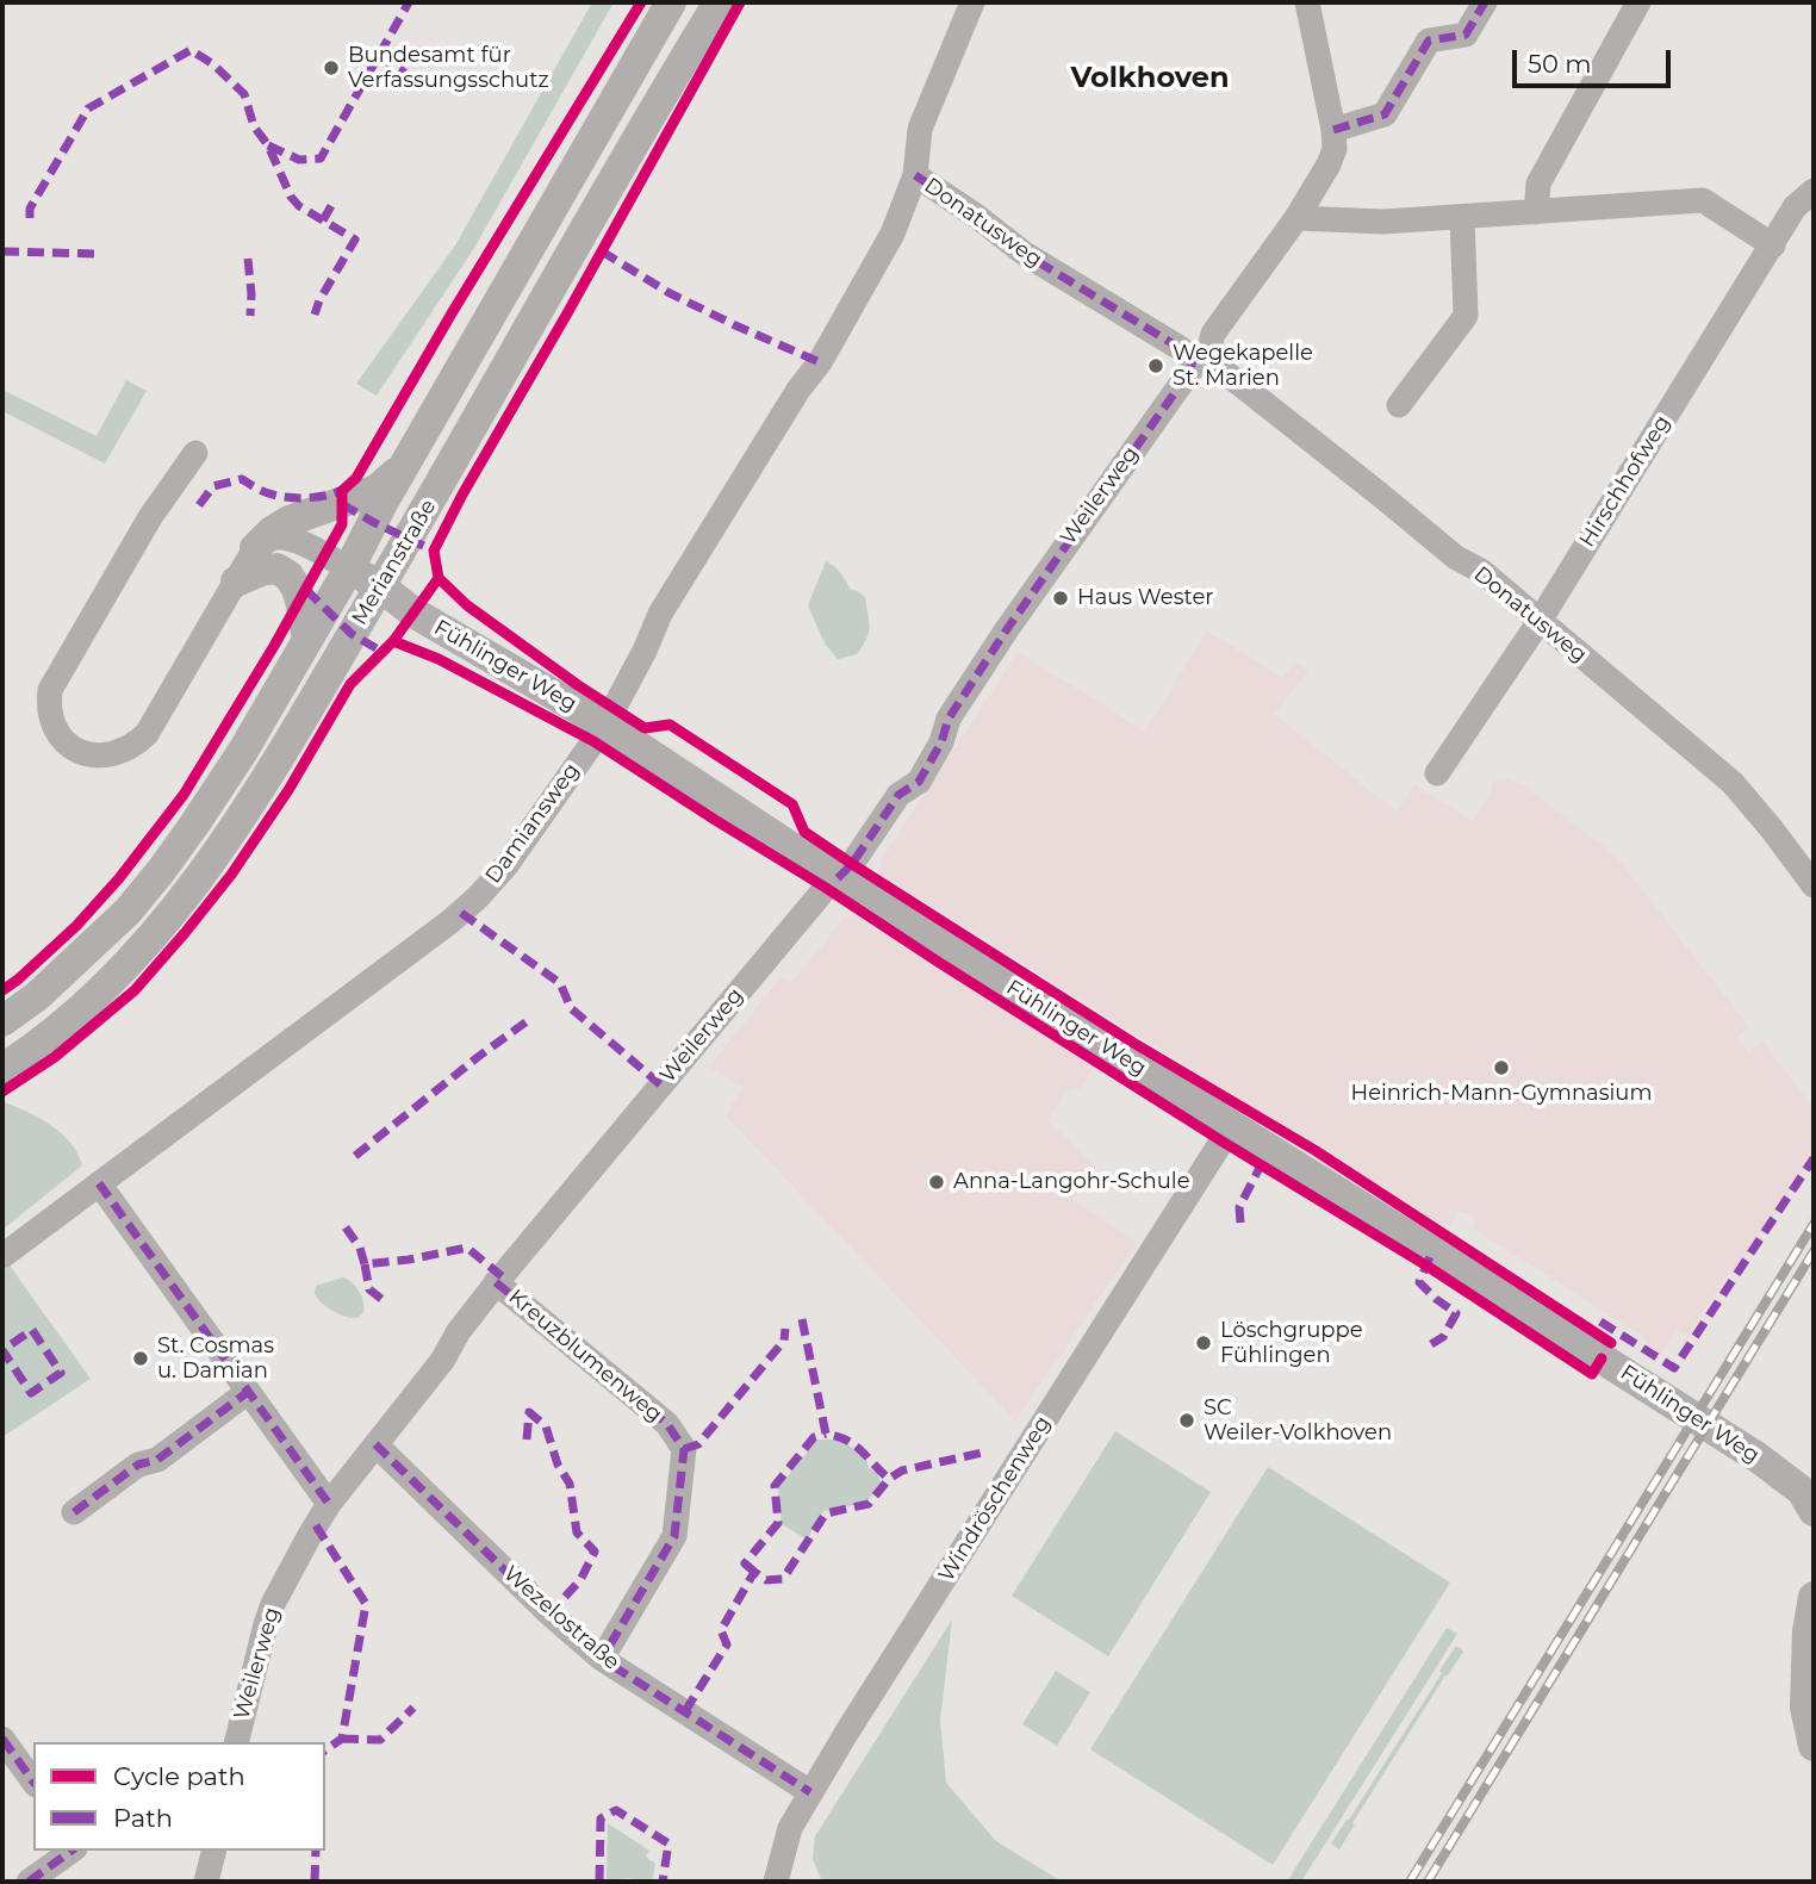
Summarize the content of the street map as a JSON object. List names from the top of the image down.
{
  "streets": {
    "street": [
      "Donatusweg",
      "Hirschhofweg",
      "Weilerweg",
      "Merianstraße",
      "Fühlinger Weg",
      "Damiansweg",
      "Kreuzblumenweg",
      "Windröschenweg",
      "Wezelostraße"
    ]
  },
  "crossings": [
    ["Donatusweg", "Hirschhofweg"],
    ["Donatusweg", "Weilerweg"],
    ["Donatusweg", "Damiansweg"],
    ["Weilerweg", "Fühlinger Weg"],
    ["Weilerweg", "Kreuzblumenweg"],
    ["Weilerweg", "Wezelostraße"],
    ["Merianstraße", "Fühlinger Weg"],
    ["Fühlinger Weg", "Damiansweg"],
    ["Fühlinger Weg", "Windröschenweg"],
    ["Kreuzblumenweg", "Wezelostraße"],
    ["Windröschenweg", "Wezelostraße"]
  ],
  "districts": ["Volkhoven"],
  "places": [
    "Bundesamt für Verfassungsschutz",
    "Wegekapelle St. Marien",
    "Haus Wester",
    "Heinrich-Mann-Gymnasium",
    "Anna-Langohr-Schule",
    "Löschgruppe Fühlingen",
    "St. Cosmas u. Damian",
    "SC Weiler-Volkhoven"
  ],
  "legend": ["Cycle path", "Path"],
  "scale_bar": "50 m"
}
